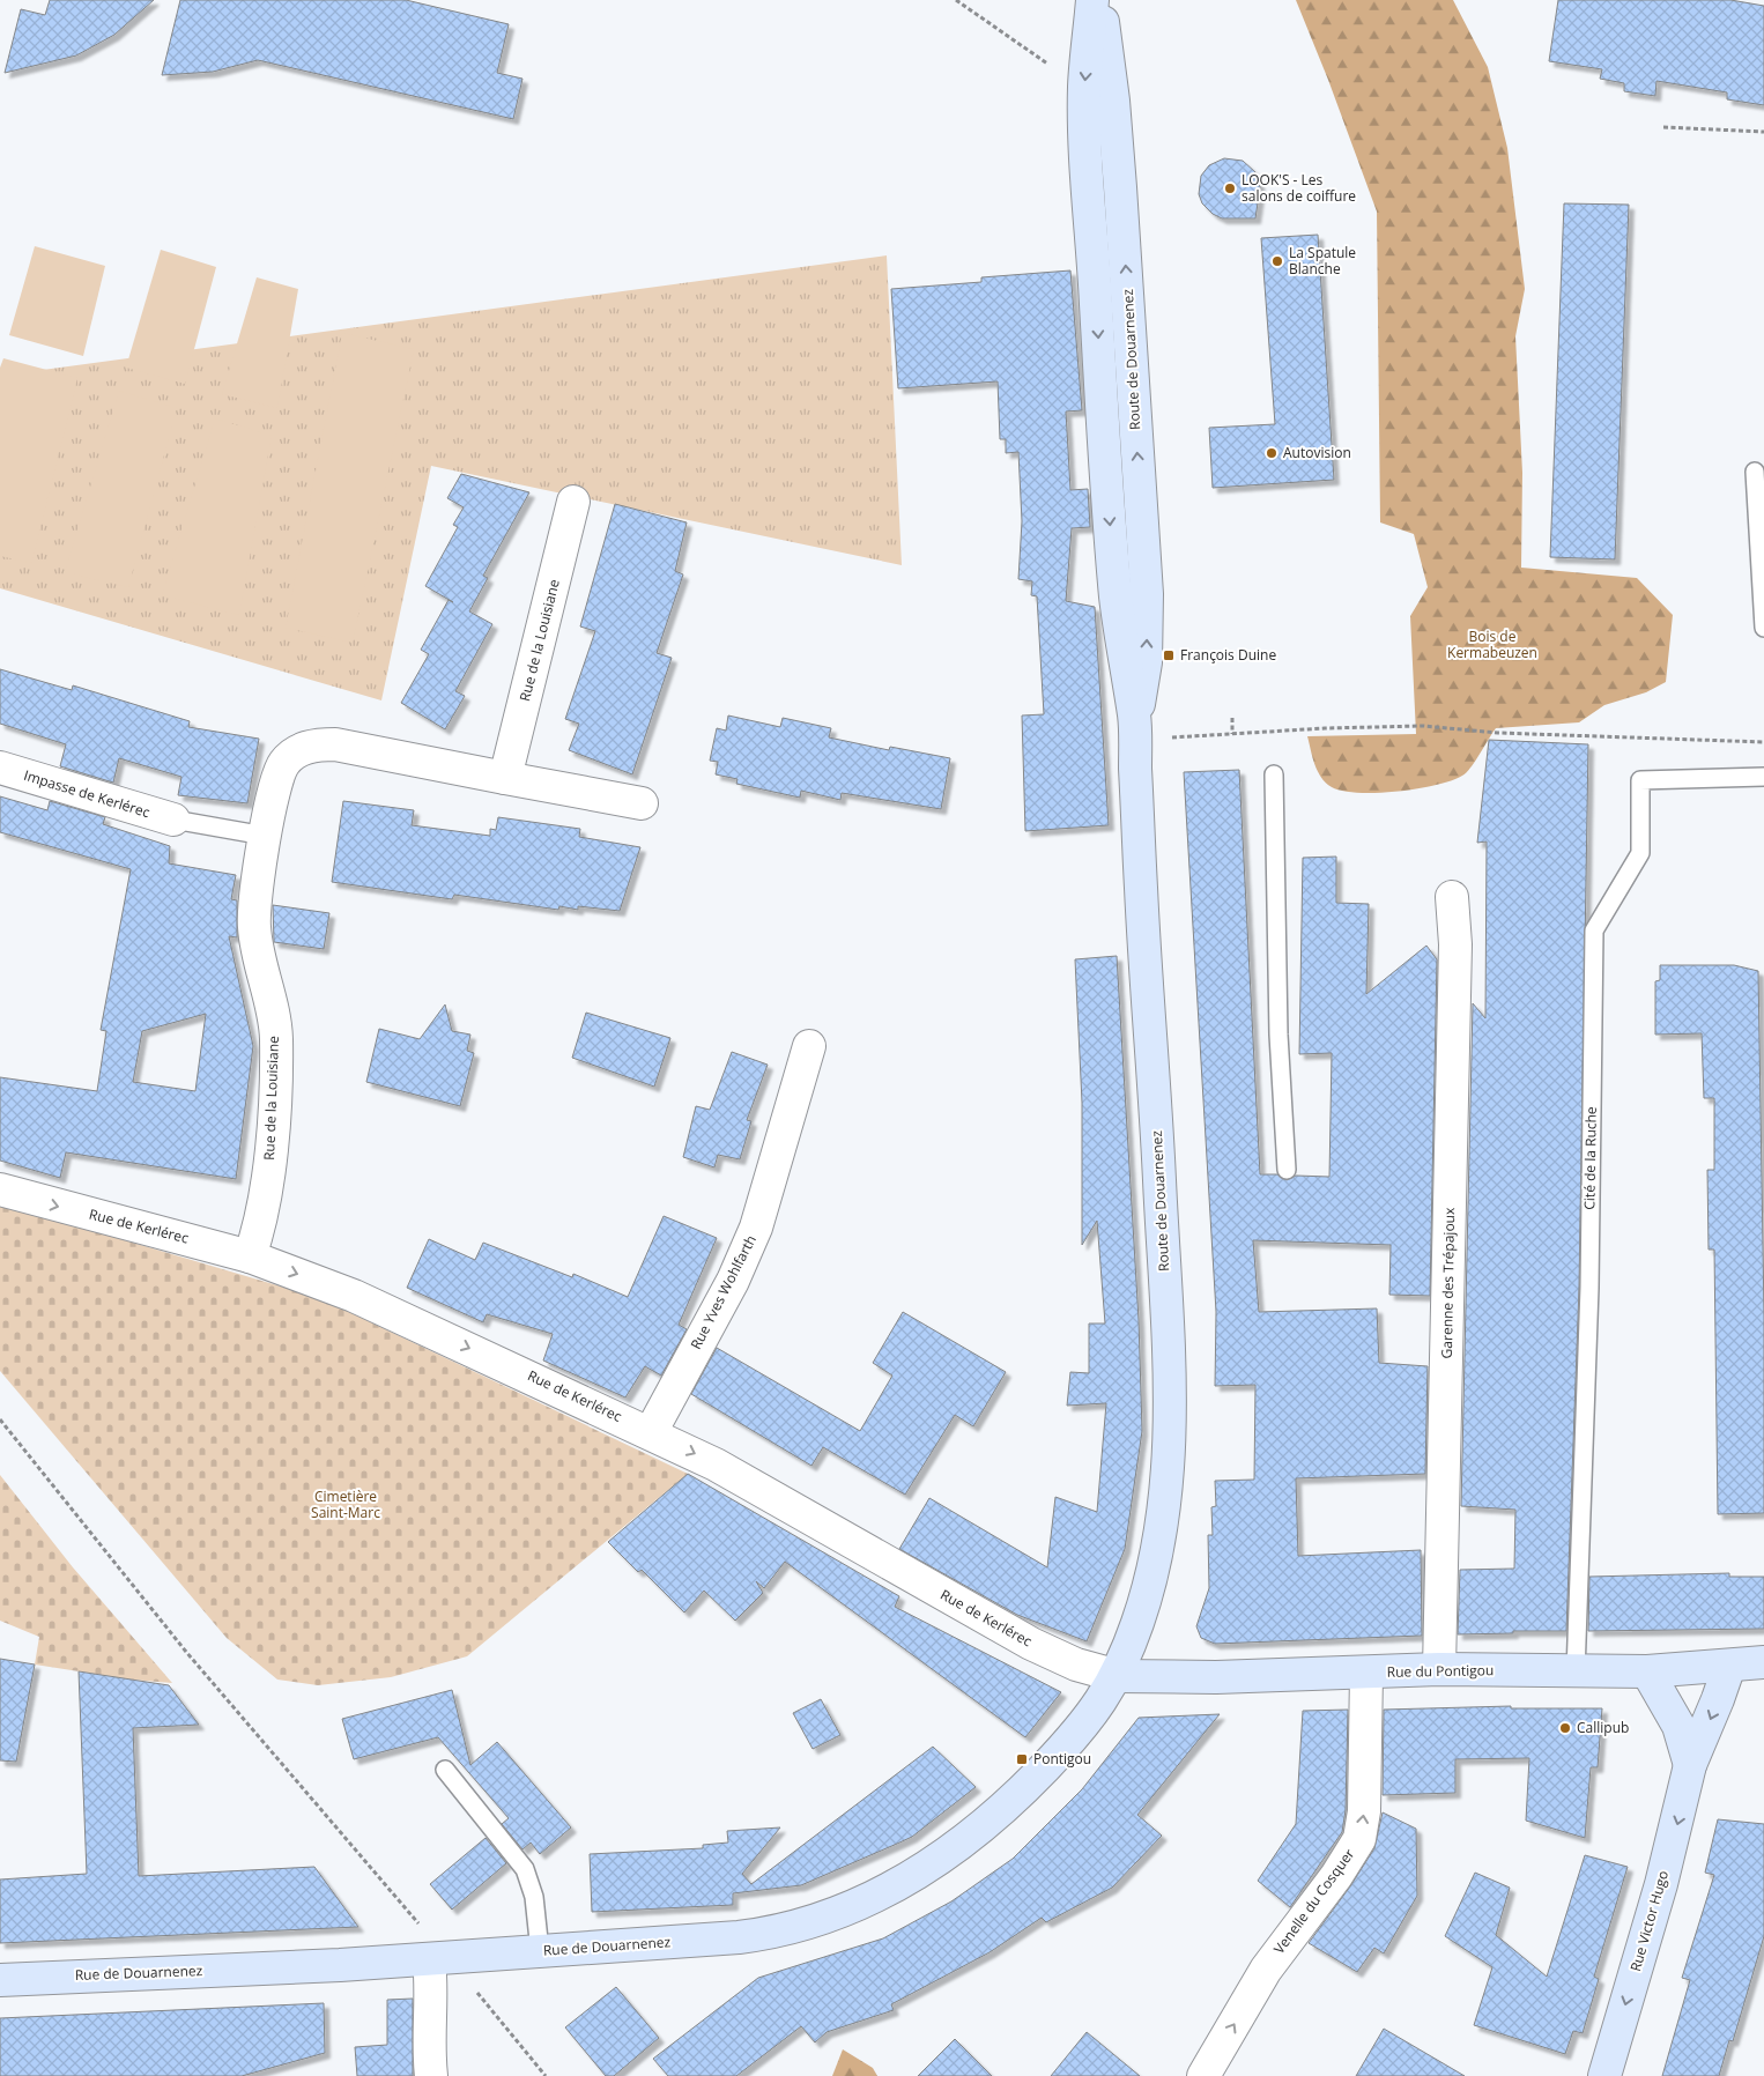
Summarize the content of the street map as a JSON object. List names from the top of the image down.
{
  "streets": {
    "main road": [
      "Route de Douarnenez",
      "Rue du Pontigou",
      "Rue Victor Hugo",
      "Rue de Douarnenez"
    ],
    "street": [
      "Rue de la Louisiane",
      "Impasse de Kerlérec",
      "Rue de Kerlérec",
      "Garenne des Trépajoux",
      "Rue Yves Wohlfarth",
      "Venelle du Cosquer"
    ],
    "lane": ["Cité de la Ruche"]
  },
  "crossings": [
    ["Route de Douarnenez", "Rue de Kerlérec"],
    ["Route de Douarnenez", "Rue du Pontigou"],
    ["Route de Douarnenez", "Rue de Douarnenez"],
    ["Rue de la Louisiane", "Rue de Kerlérec"],
    ["Cité de la Ruche", "Rue du Pontigou"],
    ["Rue de Kerlérec", "Rue Yves Wohlfarth"],
    ["Rue de Kerlérec", "Rue du Pontigou"],
    ["Rue de Kerlérec", "Rue de Douarnenez"],
    ["Garenne des Trépajoux", "Rue du Pontigou"],
    ["Rue du Pontigou", "Venelle du Cosquer"],
    ["Rue du Pontigou", "Rue Victor Hugo"],
    ["Rue du Pontigou", "Rue de Douarnenez"]
  ],
  "one_way": ["Rue de Kerlérec", "Venelle du Cosquer", "Rue Victor Hugo"],
  "parks": ["Bois de Kermabeuzen", "Cimetière Saint-Marc"],
  "places": {
    "other": [
      "LOOK'S - Les salons de coiffure",
      "La Spatule Blanche",
      "Autovision",
      "Callipub"
    ],
    "transit": ["François Duine", "Pontigou"]
  }
}
